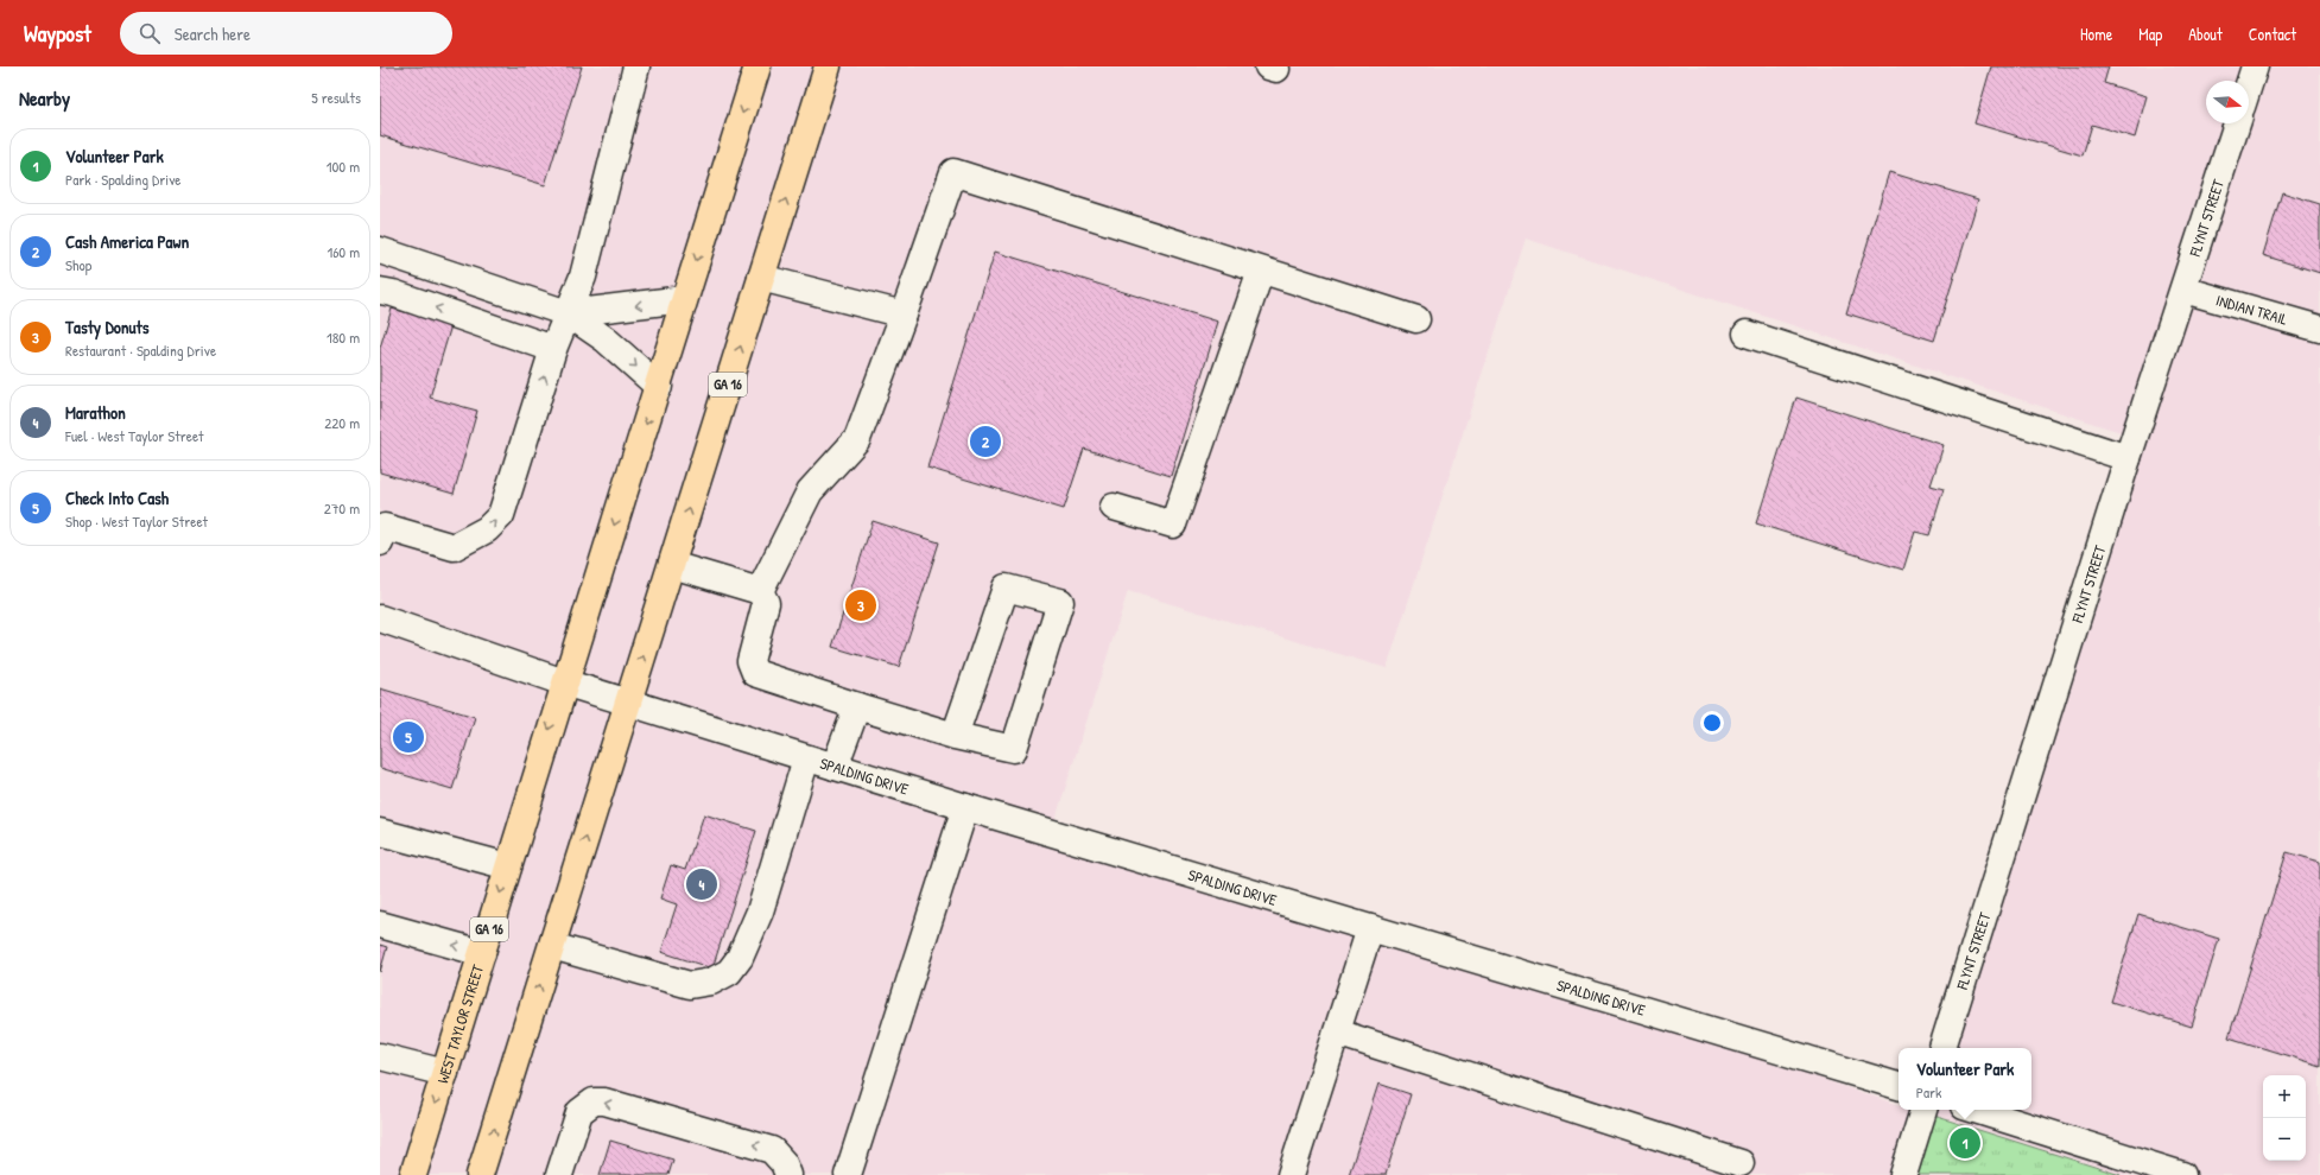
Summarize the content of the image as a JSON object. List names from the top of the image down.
{
  "streets": {
    "main road": ["GA 16", "WEST TAYLOR STREET"],
    "street": ["FLYNT STREET", "INDIAN TRAIL", "SPALDING DRIVE"]
  },
  "crossings": [
    ["FLYNT STREET", "INDIAN TRAIL"],
    ["GA 16", "SPALDING DRIVE"],
    ["GA 16", "WEST TAYLOR STREET"],
    ["SPALDING DRIVE", "WEST TAYLOR STREET"]
  ],
  "north": "right",
  "page": {
    "header": "Waypost",
    "search": "Search here",
    "nav": [
      "Home",
      "Map",
      "About",
      "Contact"
    ],
    "heading": ["Nearby", "5 results"],
    "list": [
      {
        "mark": "1",
        "name": "Volunteer Park",
        "note": "Park · Spalding Drive",
        "value": "100 m"
      },
      {
        "mark": "2",
        "name": "Cash America Pawn",
        "note": "Shop",
        "value": "160 m"
      },
      {
        "mark": "3",
        "name": "Tasty Donuts",
        "note": "Restaurant · Spalding Drive",
        "value": "180 m"
      },
      {
        "mark": "4",
        "name": "Marathon",
        "note": "Fuel · West Taylor Street",
        "value": "220 m"
      },
      {
        "mark": "5",
        "name": "Check Into Cash",
        "note": "Shop · West Taylor Street",
        "value": "270 m"
      }
    ],
    "pins": [
      "2",
      "3",
      "5",
      "4",
      "1"
    ],
    "popup": ["Volunteer Park", "Park"],
    "map_buttons": ["+", "−"]
  }
}
